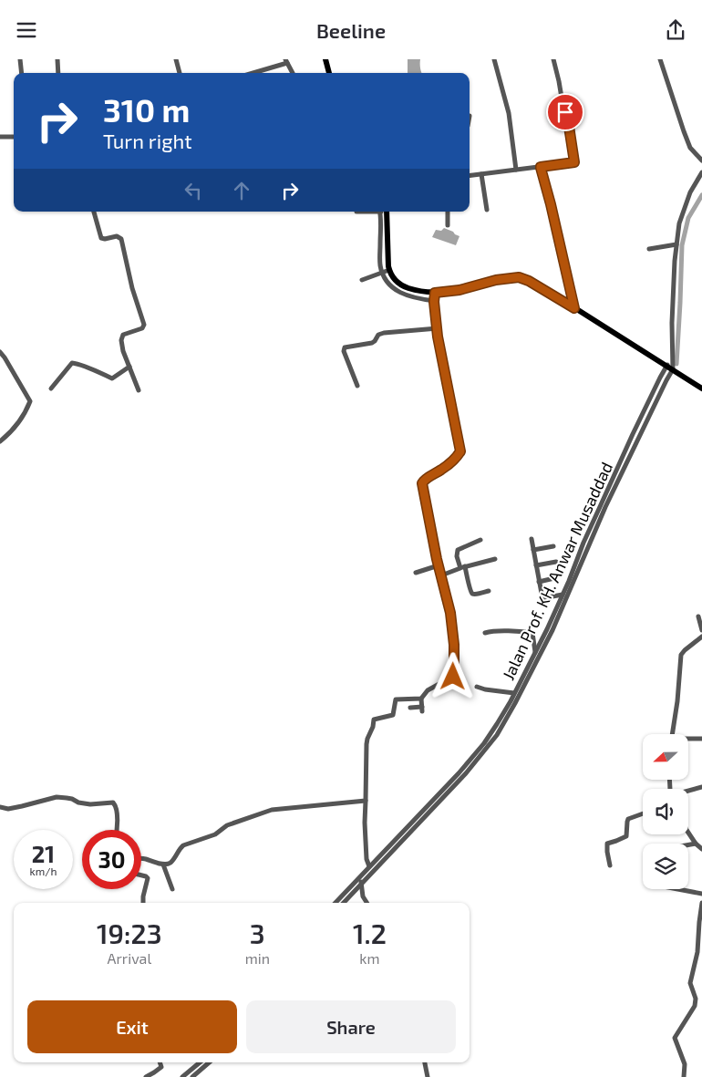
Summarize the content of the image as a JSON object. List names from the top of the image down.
{
  "streets": {
    "street": ["Jalan Prof. KH. Anwar Musaddad"]
  },
  "north": "left",
  "page": {
    "header": "Beeline",
    "turn": ["310 m", "Turn right"],
    "speed": "21 km/h",
    "limit": "30",
    "eta": [
      "19:23",
      "Arrival",
      "3",
      "min",
      "1.2",
      "km"
    ],
    "buttons": ["Exit", "Share"]
  }
}
